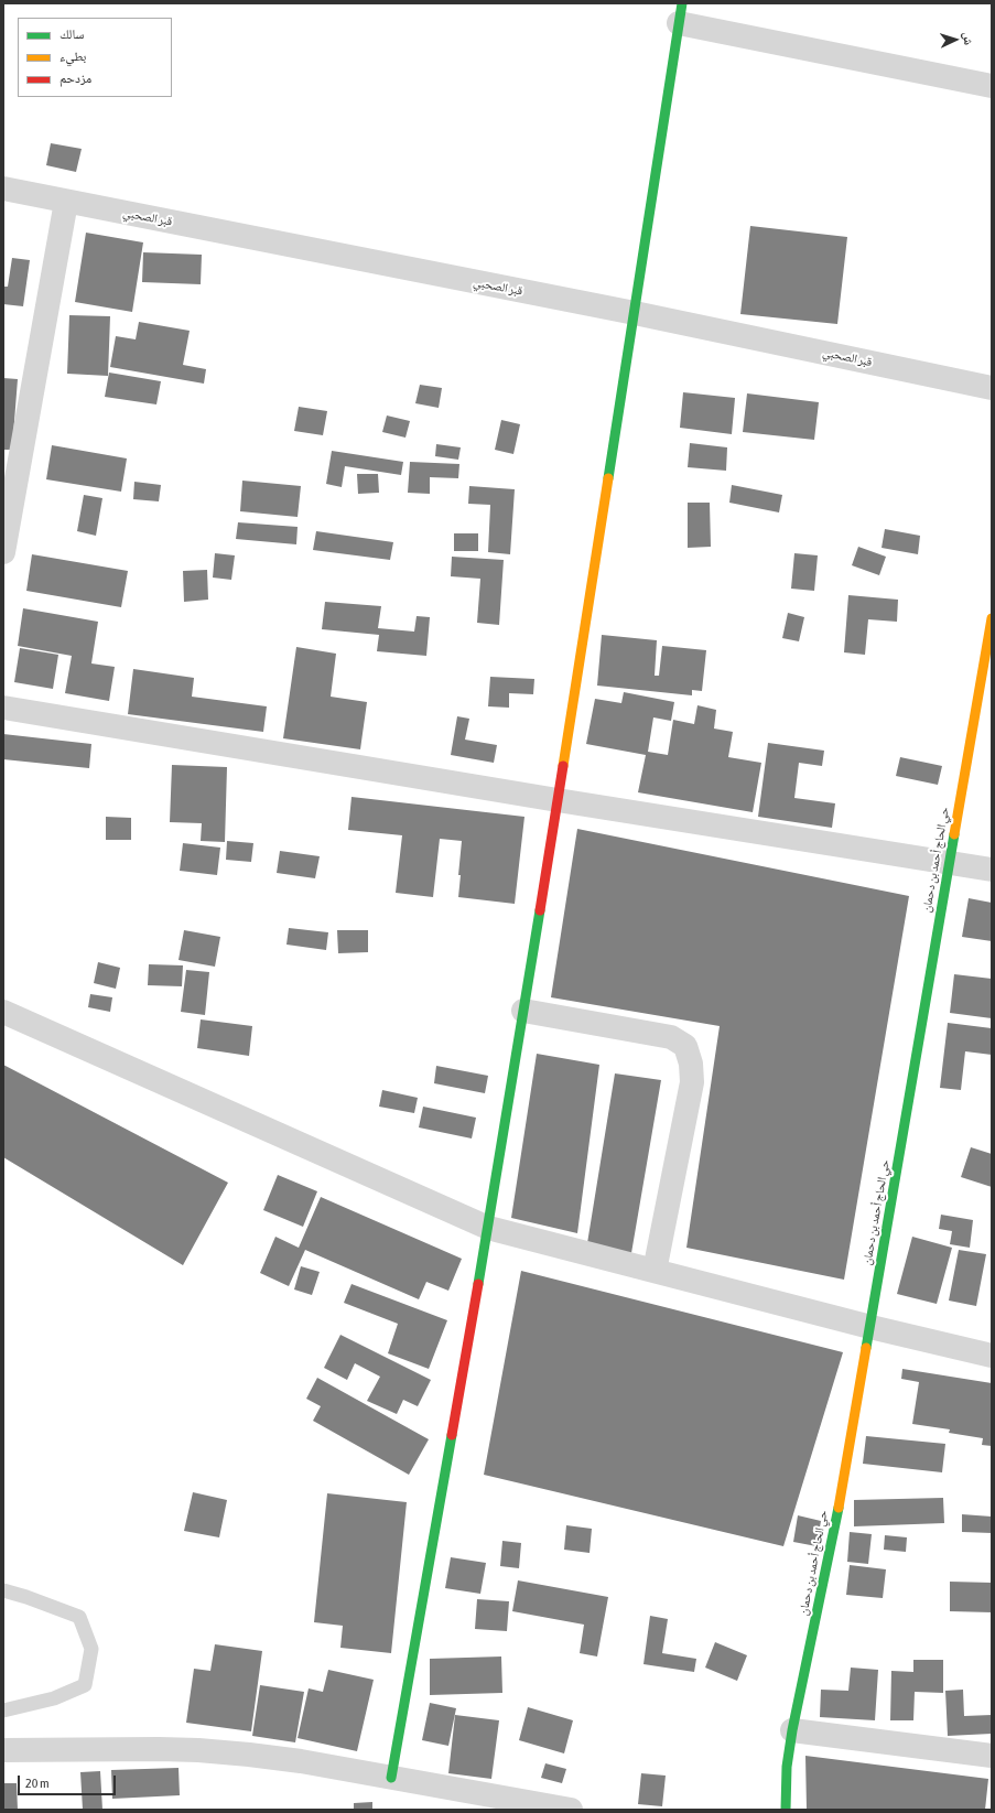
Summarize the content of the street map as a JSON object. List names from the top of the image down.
{
  "streets": {
    "street": ["قبر الصحبي", "حي الحاج أحمد بن دحمان"]
  },
  "legend": ["سالك", "بطيء", "مزدحم"],
  "scale_bar": "20 m",
  "north": "right"
}
